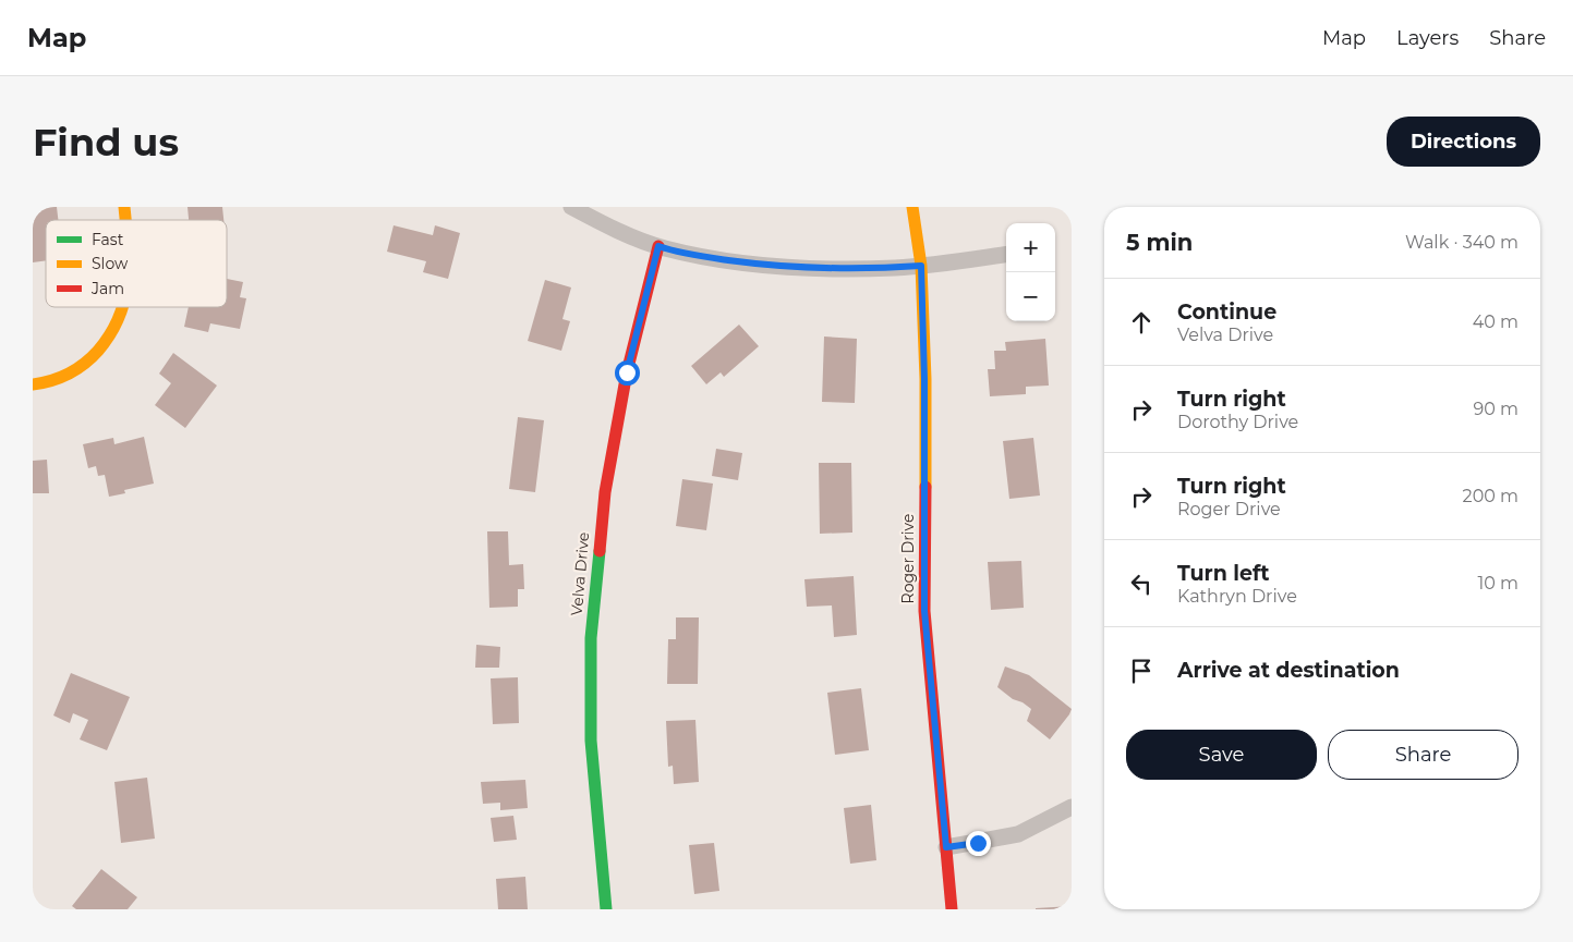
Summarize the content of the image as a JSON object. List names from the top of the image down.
{
  "streets": {
    "street": ["Roger Drive", "Velva Drive"]
  },
  "legend": ["Fast", "Slow", "Jam"],
  "page": {
    "header": "Map",
    "nav": ["Map", "Layers", "Share"],
    "buttons": [
      "Directions",
      ["Save", "Share"]
    ],
    "title": "Find us",
    "heading": ["5 min", "Walk · 340 m"],
    "map_buttons": ["+", "−"],
    "list": [
      ["Continue", "Velva Drive", "40 m"],
      ["Turn right", "Dorothy Drive", "90 m"],
      ["Turn right", "Roger Drive", "200 m"],
      ["Turn left", "Kathryn Drive", "10 m"],
      "Arrive at destination"
    ]
  }
}
